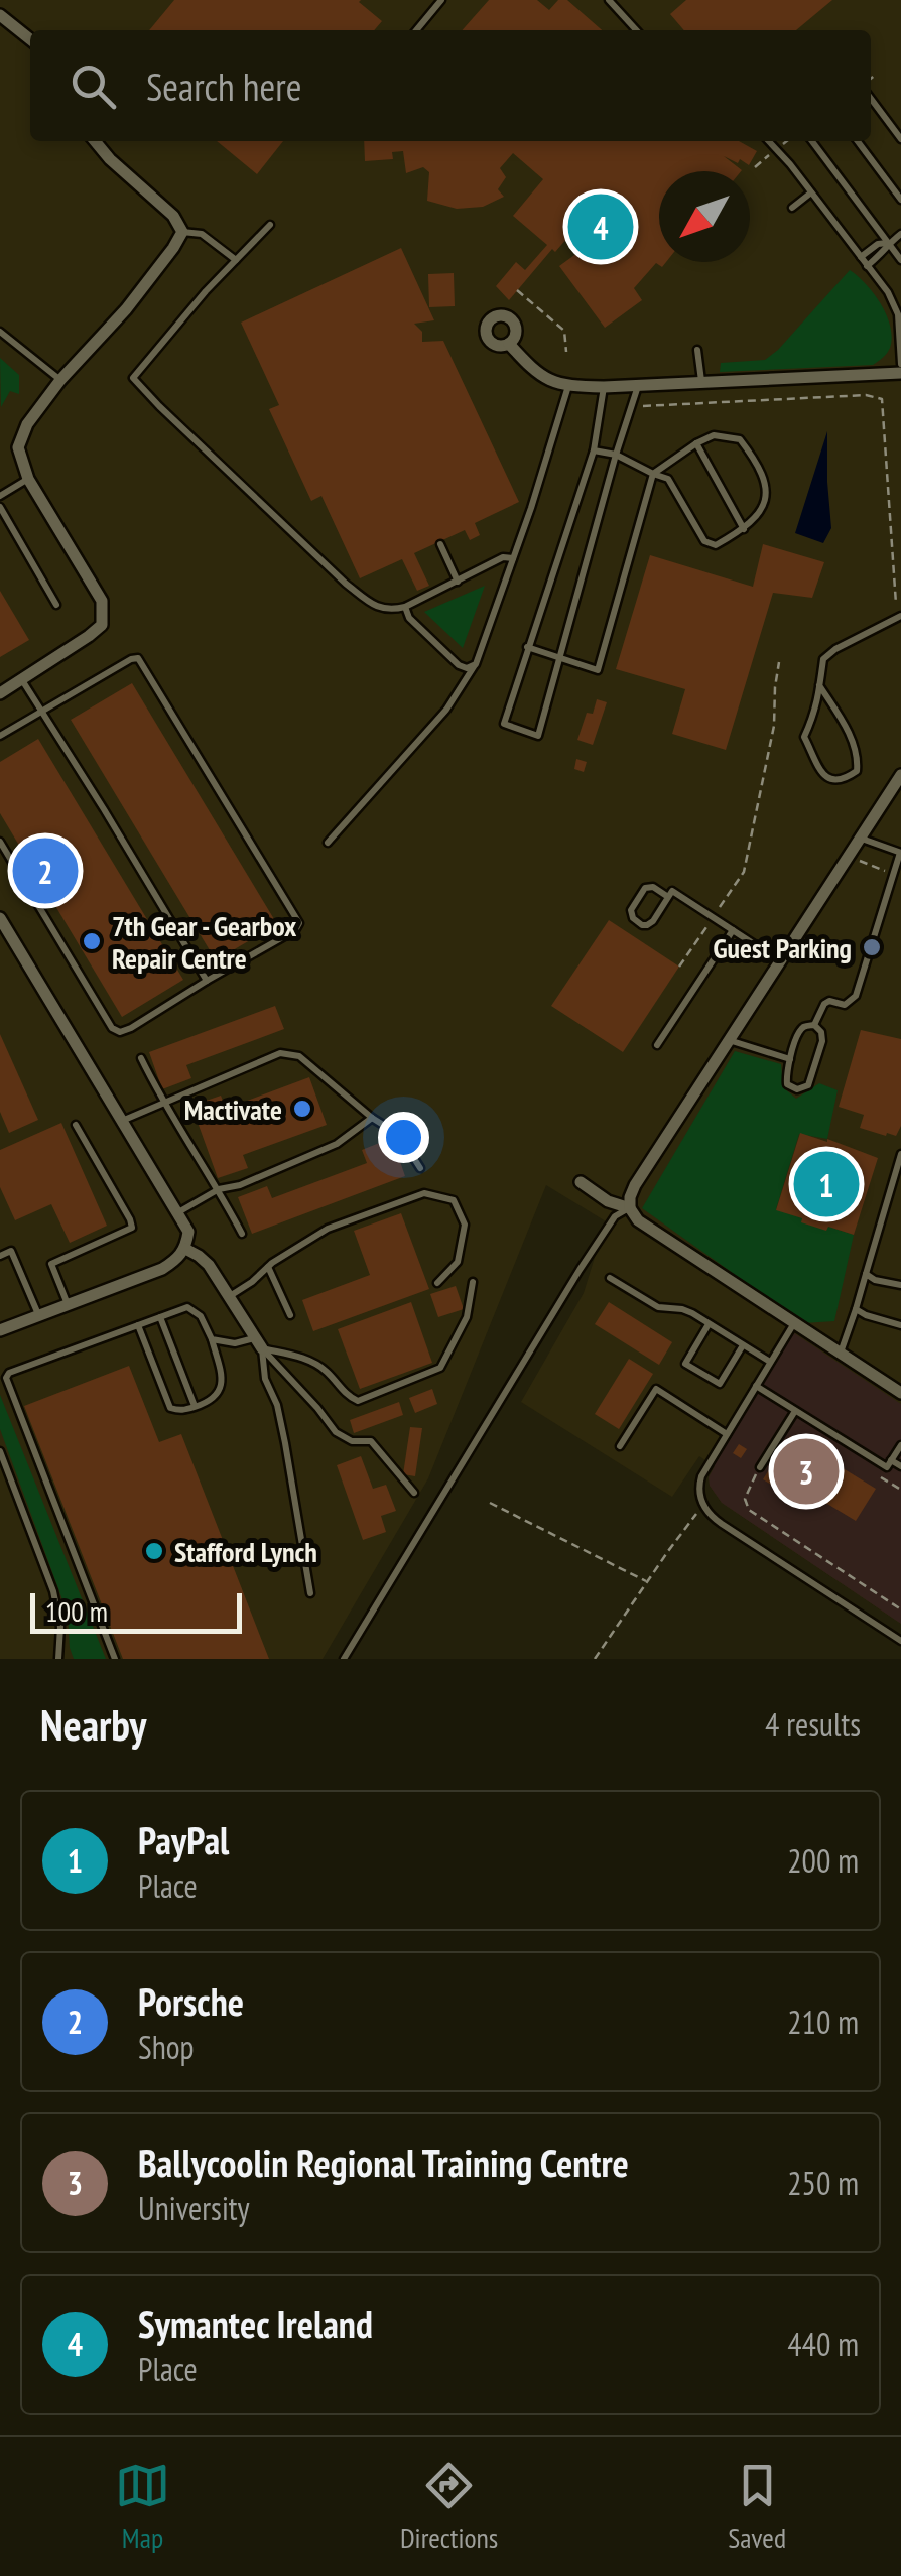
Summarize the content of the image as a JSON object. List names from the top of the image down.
{
  "places": [
    "7th Gear - Gearbox Repair Centre",
    "Guest Parking",
    "Mactivate",
    "Stafford Lynch"
  ],
  "scale_bar": "100 m",
  "north": "bottom left",
  "page": {
    "search": "Search here",
    "pins": [
      "4",
      "2",
      "1",
      "3"
    ],
    "scale": "100 m",
    "heading": ["Nearby", "4 results"],
    "list": [
      {
        "mark": "1",
        "name": "PayPal",
        "note": "Place",
        "value": "200 m"
      },
      {
        "mark": "2",
        "name": "Porsche",
        "note": "Shop",
        "value": "210 m"
      },
      {
        "mark": "3",
        "name": "Ballycoolin Regional Training Centre",
        "note": "University",
        "value": "250 m"
      },
      {
        "mark": "4",
        "name": "Symantec Ireland",
        "note": "Place",
        "value": "440 m"
      }
    ],
    "nav": ["Map", "Directions", "Saved"]
  }
}
